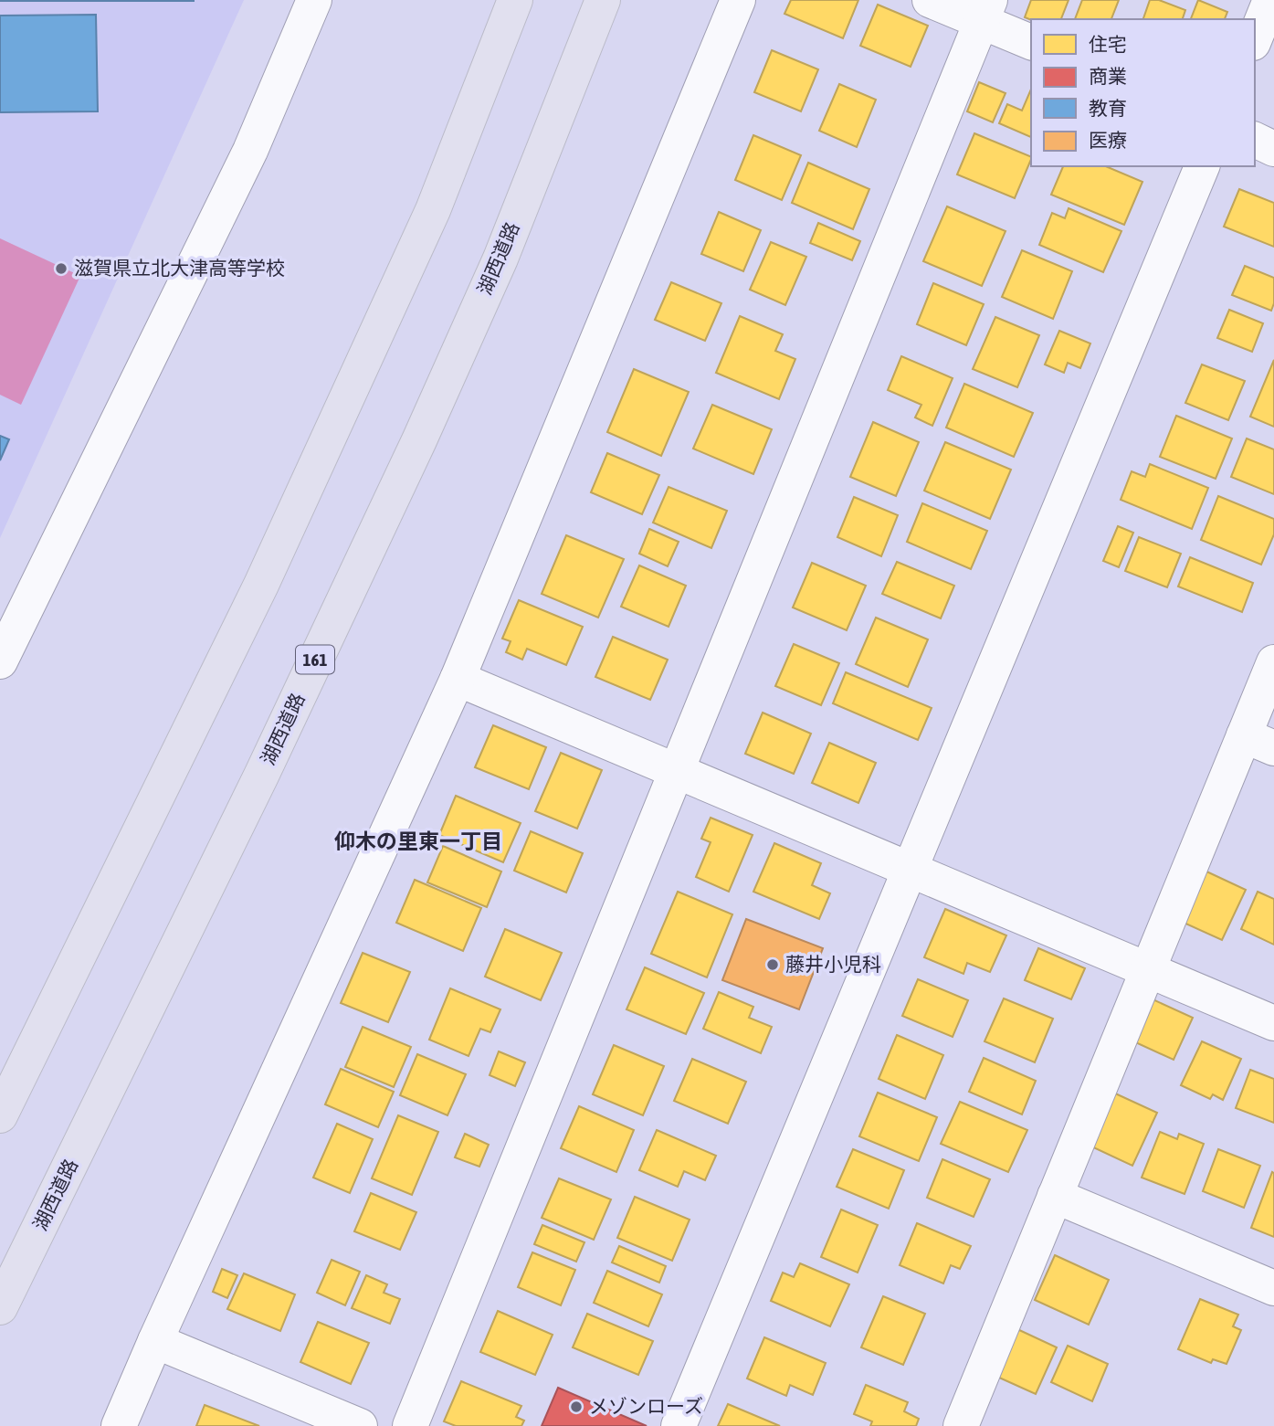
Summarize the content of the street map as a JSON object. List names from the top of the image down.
{
  "streets": {
    "highway": ["湖西道路", "161"]
  },
  "districts": ["仰木の里東一丁目"],
  "places": ["滋賀県立北大津高等学校", "藤井小児科", "メゾンローズ"],
  "legend": [
    "住宅",
    "商業",
    "教育",
    "医療"
  ]
}
